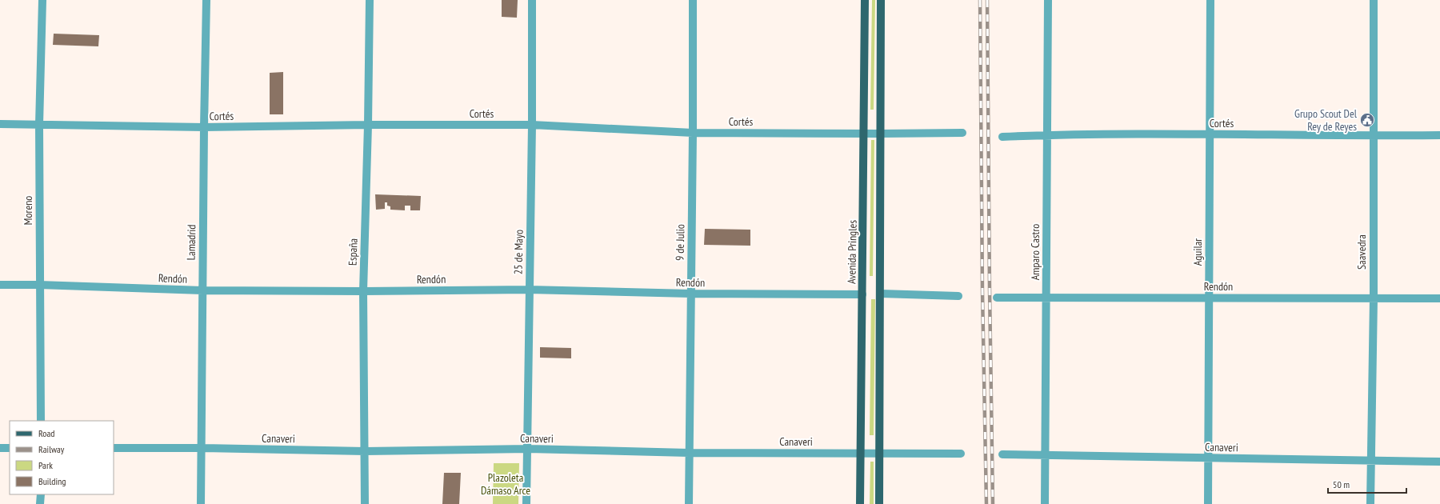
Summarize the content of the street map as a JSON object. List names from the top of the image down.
{
  "streets": {
    "main road": ["Avenida Pringles"],
    "street": [
      "Cortés",
      "Moreno",
      "Lamadrid",
      "9 de Julio",
      "España",
      "25 de Mayo",
      "Amparo Castro",
      "Aguilar",
      "Saavedra",
      "Rendón",
      "Canaveri"
    ]
  },
  "crossings": [
    ["Cortés", "Moreno"],
    ["Cortés", "Lamadrid"],
    ["Cortés", "9 de Julio"],
    ["Cortés", "España"],
    ["Cortés", "25 de Mayo"],
    ["Cortés", "Avenida Pringles"],
    ["Cortés", "Amparo Castro"],
    ["Cortés", "Aguilar"],
    ["Cortés", "Saavedra"],
    ["Moreno", "Rendón"],
    ["Lamadrid", "Rendón"],
    ["Lamadrid", "Canaveri"],
    ["9 de Julio", "Rendón"],
    ["9 de Julio", "Canaveri"],
    ["España", "Rendón"],
    ["España", "Canaveri"],
    ["25 de Mayo", "Rendón"],
    ["25 de Mayo", "Canaveri"],
    ["Avenida Pringles", "Rendón"],
    ["Avenida Pringles", "Canaveri"],
    ["Amparo Castro", "Rendón"],
    ["Amparo Castro", "Canaveri"],
    ["Aguilar", "Rendón"],
    ["Aguilar", "Canaveri"],
    ["Saavedra", "Rendón"],
    ["Saavedra", "Canaveri"]
  ],
  "parks": ["Plazoleta Dámaso Arce"],
  "places": {
    "public building": ["Grupo Scout Del Rey de Reyes"]
  },
  "legend": [
    "Road",
    "Railway",
    "Park",
    "Building"
  ],
  "scale_bar": "50 m"
}
